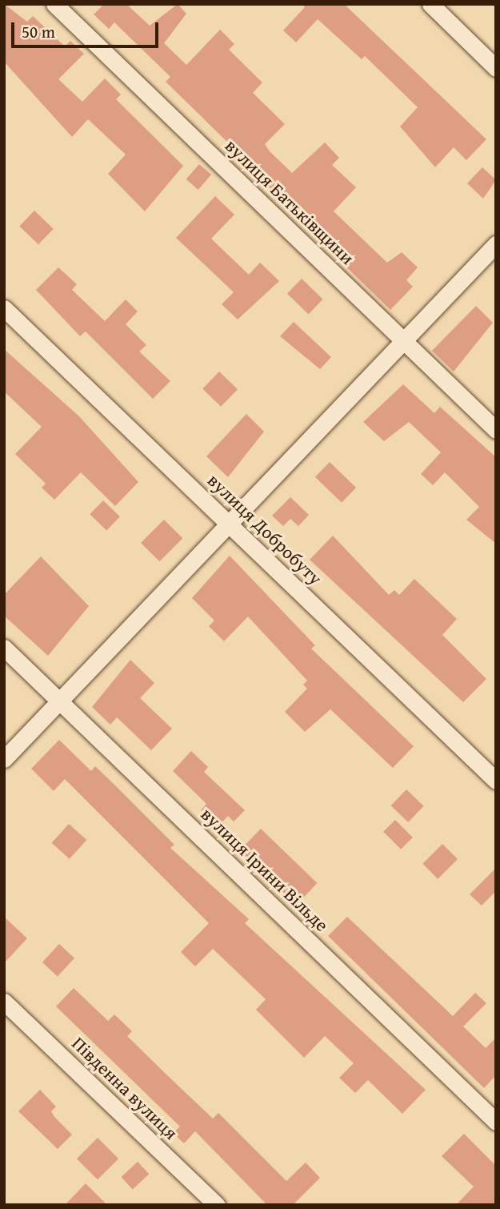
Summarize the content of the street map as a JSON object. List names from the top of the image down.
{
  "streets": {
    "street": [
      "вулиця Батьківщини",
      "вулиця Добробуту",
      "вулиця Ірини Вільде",
      "Південна вулиця"
    ]
  },
  "scale_bar": "50 m"
}
